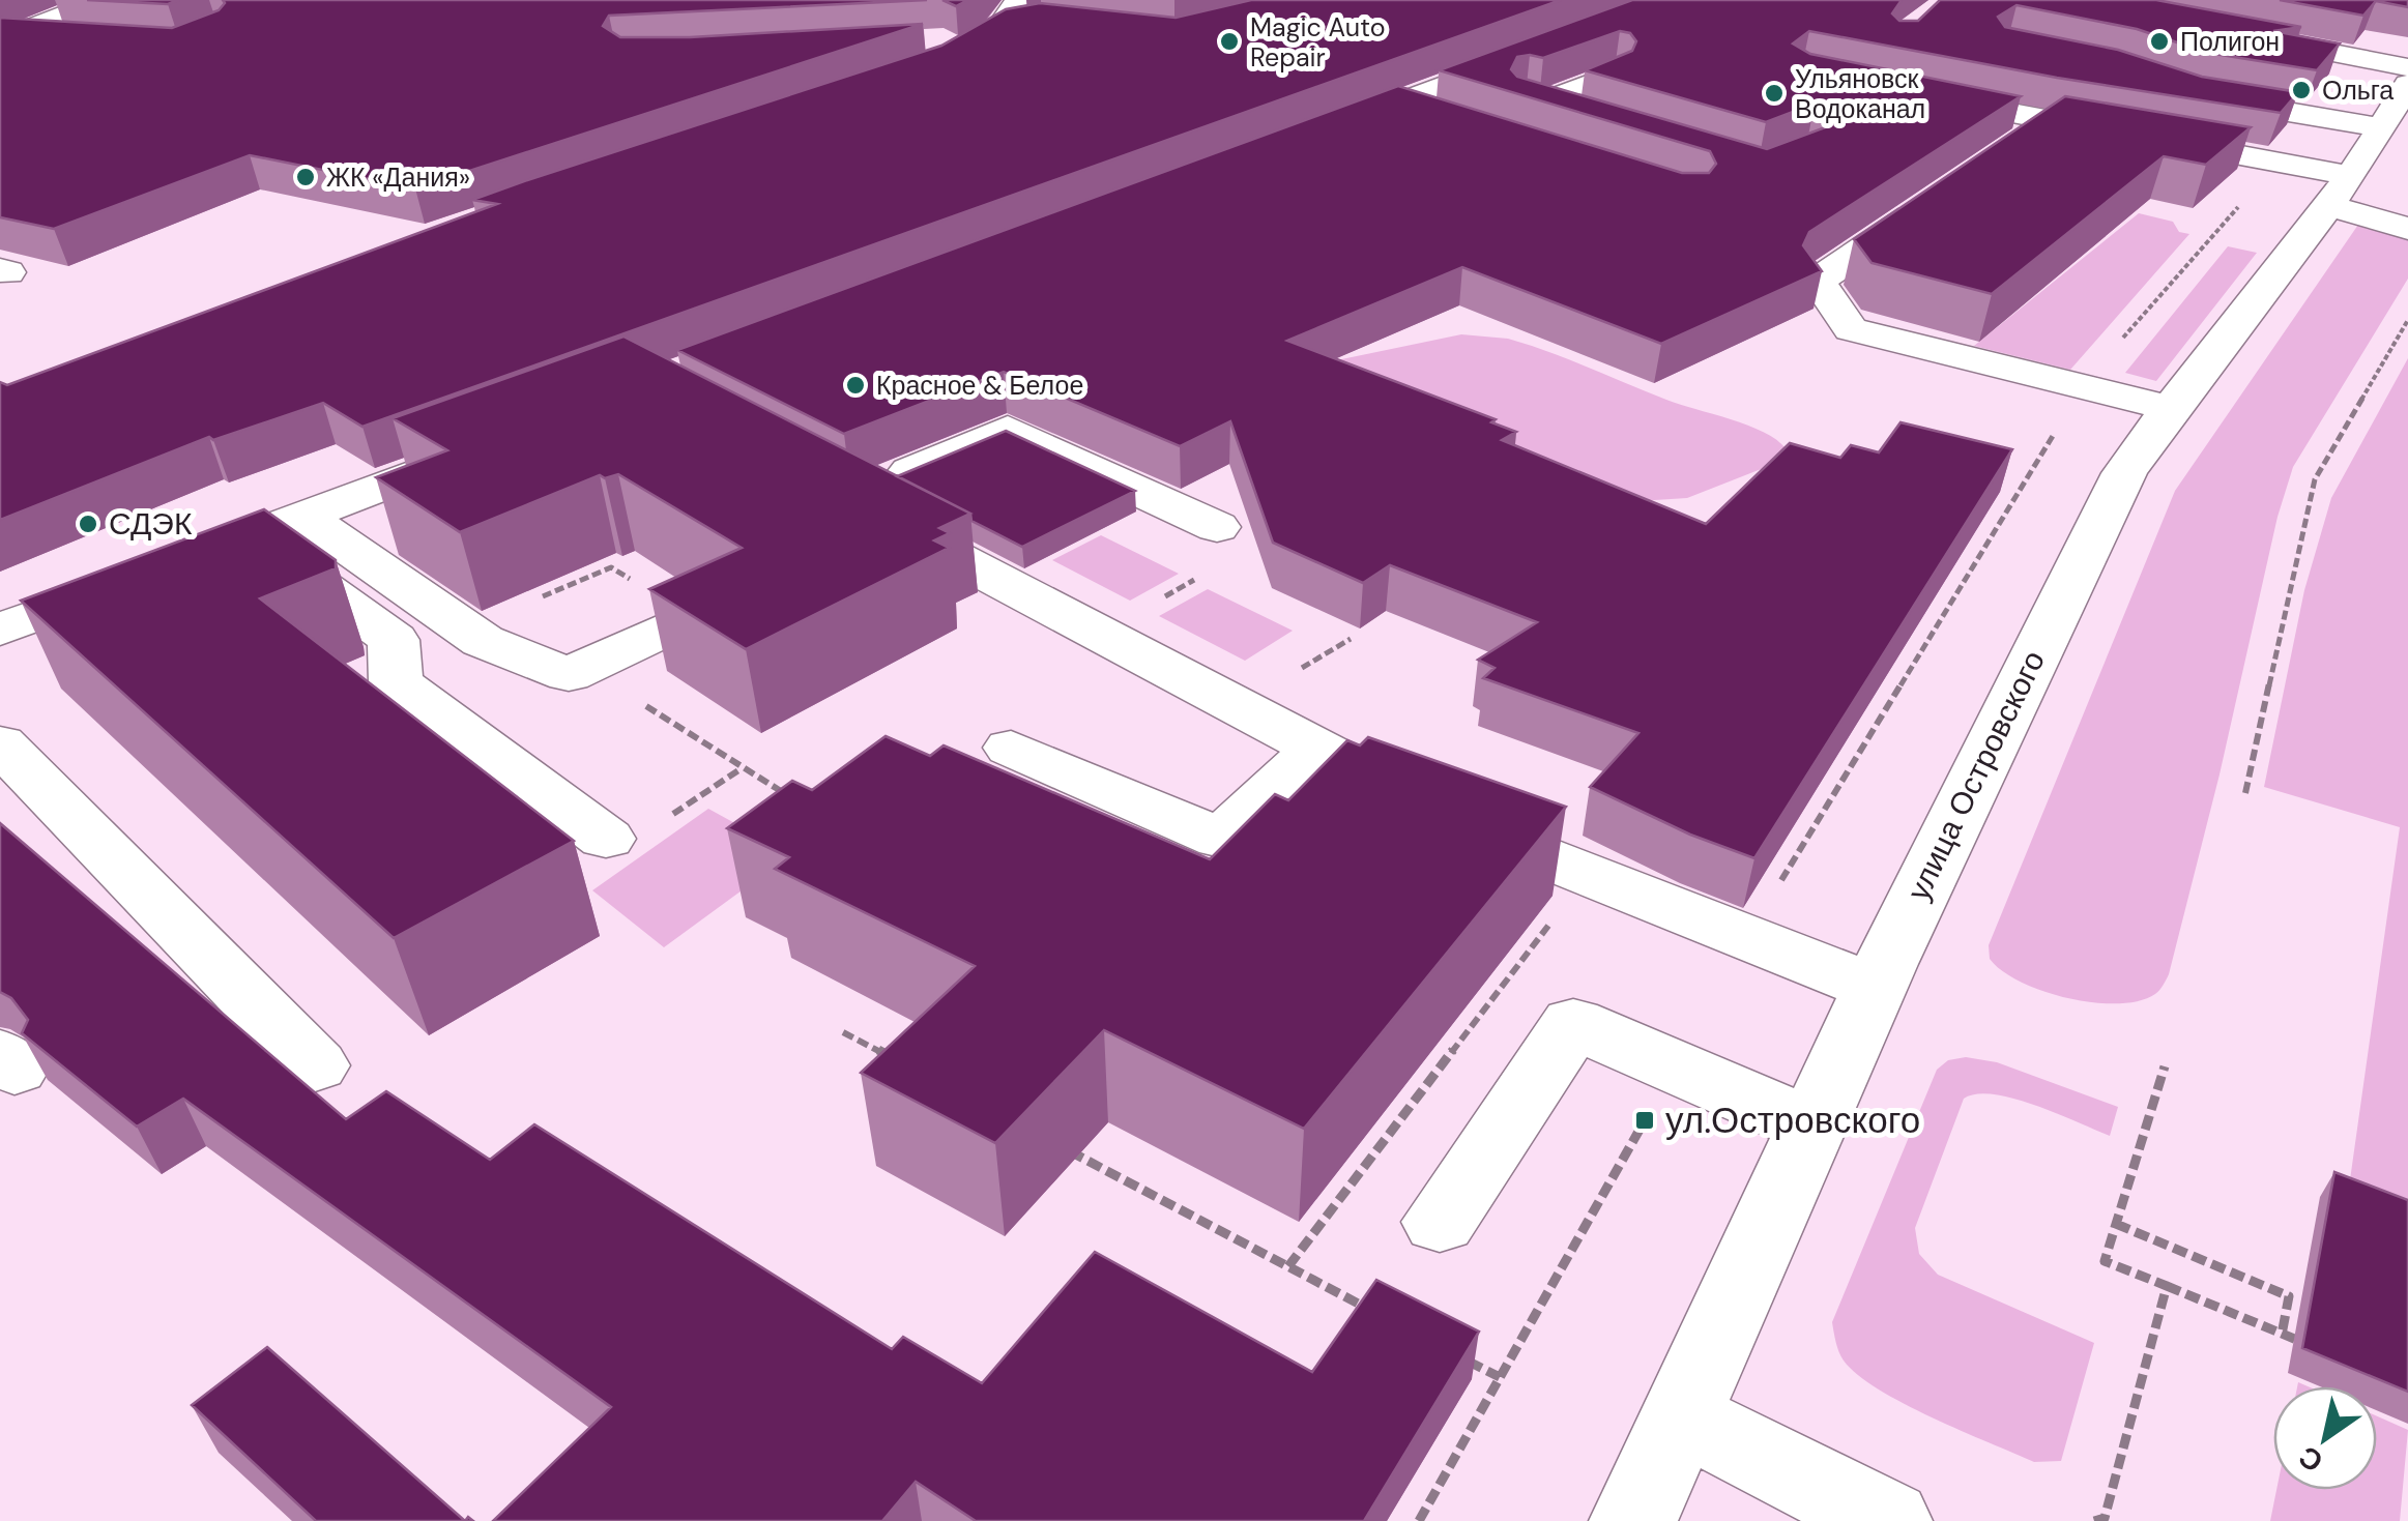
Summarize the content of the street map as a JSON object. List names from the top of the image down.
{
  "streets": {
    "street": ["улица Островского"]
  },
  "places": {
    "other": [
      "Magic Auto Repair",
      "Полигон",
      "Ольга",
      "Ульяновск Водоканал",
      "ЖК «Дания»",
      "Красное & Белое",
      "СДЭК"
    ],
    "transit": ["ул.Островского"]
  },
  "north": "bottom left"
}
